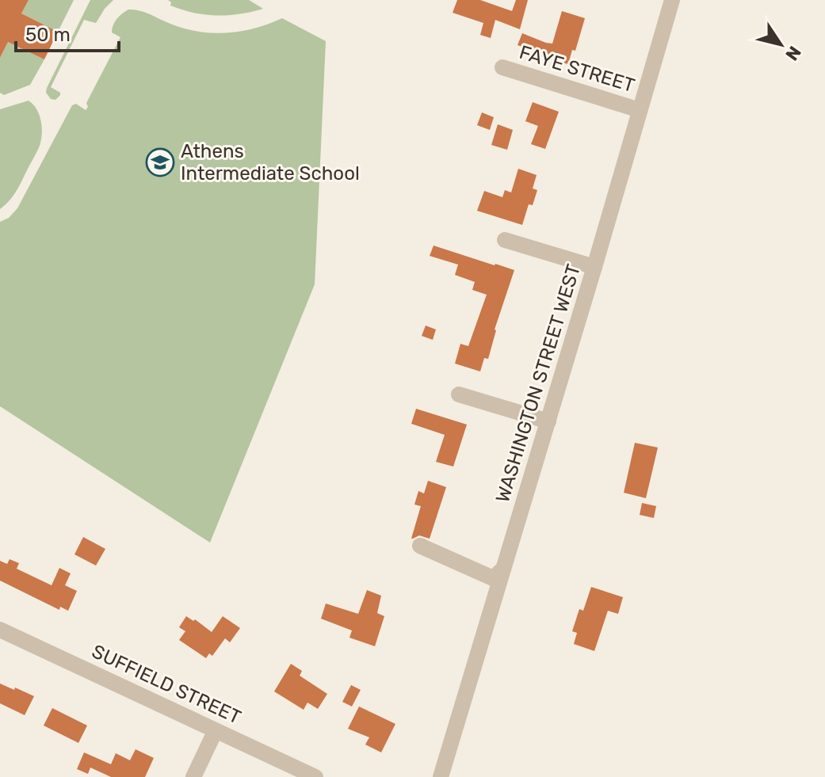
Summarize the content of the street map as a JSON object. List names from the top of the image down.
{
  "streets": {
    "street": ["FAYE STREET", "WASHINGTON STREET WEST", "SUFFIELD STREET"]
  },
  "crossings": [
    ["FAYE STREET", "WASHINGTON STREET WEST"]
  ],
  "places": {
    "school or university": ["Athens Intermediate School"]
  },
  "scale_bar": "50 m",
  "north": "bottom right"
}
